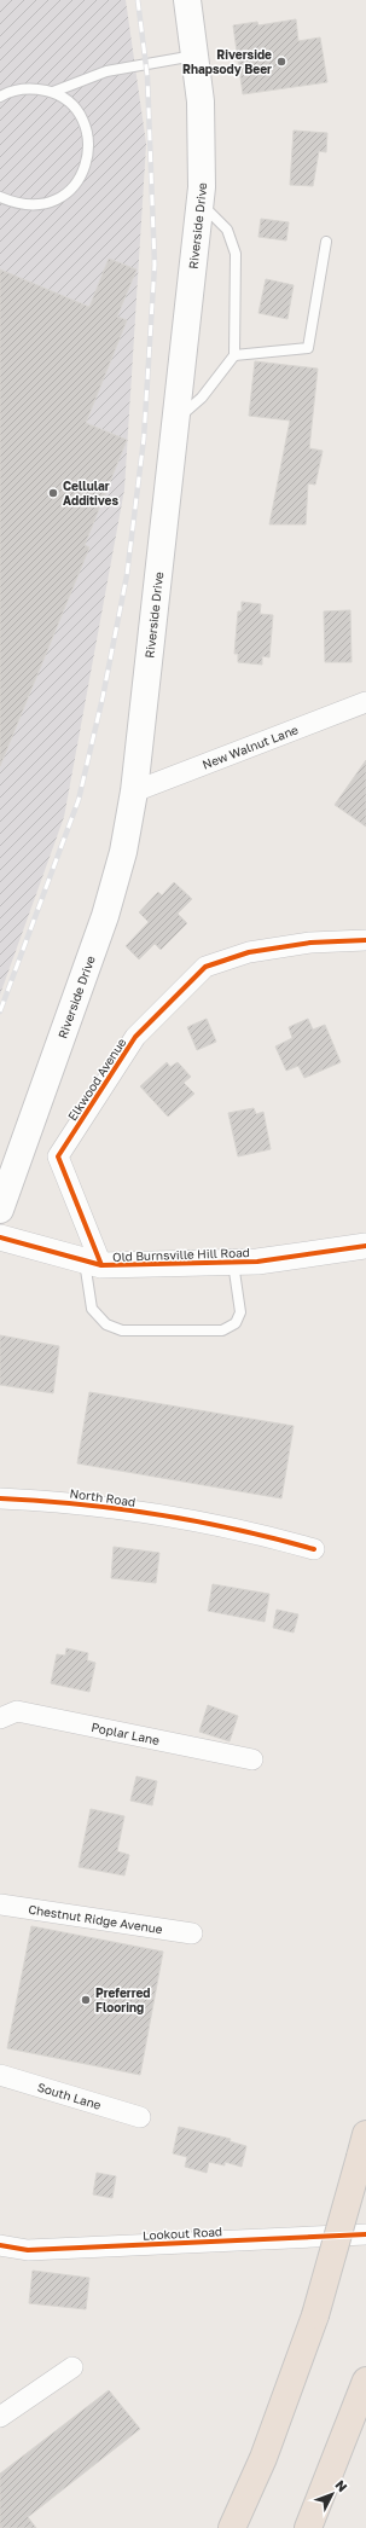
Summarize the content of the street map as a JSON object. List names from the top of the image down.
{
  "streets": {
    "main road": ["Riverside Drive"],
    "street": [
      "New Walnut Lane",
      "Elkwood Avenue",
      "Old Burnsville Hill Road",
      "North Road",
      "Poplar Lane",
      "Chestnut Ridge Avenue",
      "South Lane",
      "Lookout Road"
    ]
  },
  "crossings": [
    ["Riverside Drive", "New Walnut Lane"],
    ["Elkwood Avenue", "Old Burnsville Hill Road"]
  ],
  "places": ["Riverside Rhapsody Beer", "Cellular Additives", "Preferred Flooring"],
  "north": "top right"
}
